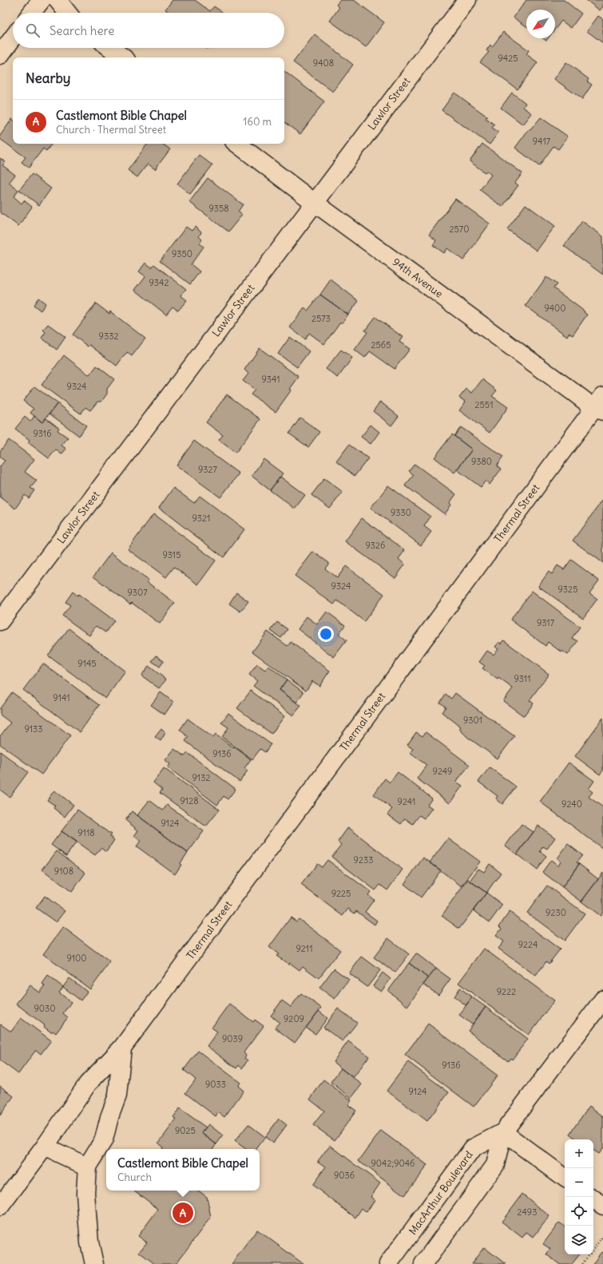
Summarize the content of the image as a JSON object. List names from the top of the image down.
{
  "streets": {
    "street": [
      "Lawlor Street",
      "94th Avenue",
      "Thermal Street",
      "MacArthur Boulevard"
    ]
  },
  "crossings": [
    ["Lawlor Street", "94th Avenue"],
    ["94th Avenue", "Thermal Street"]
  ],
  "house_numbers": [
    "9425",
    "9408",
    "9417",
    "9358",
    "2570",
    "9350",
    "9342",
    "9400",
    "2573",
    "9332",
    "2565",
    "9341",
    "9324",
    "2551",
    "9316",
    "9380",
    "9327",
    "9330",
    "9321",
    "9326",
    "9315",
    "9324",
    "9325",
    "9307",
    "9317",
    "9145",
    "9311",
    "9141",
    "9301",
    "9133",
    "9136",
    "9249",
    "9132",
    "9128",
    "9241",
    "9240",
    "9124",
    "9118",
    "9233",
    "9108",
    "9225",
    "9230",
    "9224",
    "9211",
    "9100",
    "9222",
    "9030",
    "9209",
    "9039",
    "9136",
    "9033",
    "9124",
    "9025",
    "9042;9046",
    "9036",
    "2493"
  ],
  "north": "bottom left",
  "page": {
    "search": "Search here",
    "heading": "Nearby",
    "list": [
      {
        "mark": "A",
        "name": "Castlemont Bible Chapel",
        "note": "Church · Thermal Street",
        "value": "160 m"
      }
    ],
    "map_buttons": ["+", "−"],
    "popup": ["Castlemont Bible Chapel", "Church"],
    "pins": "A"
  }
}
